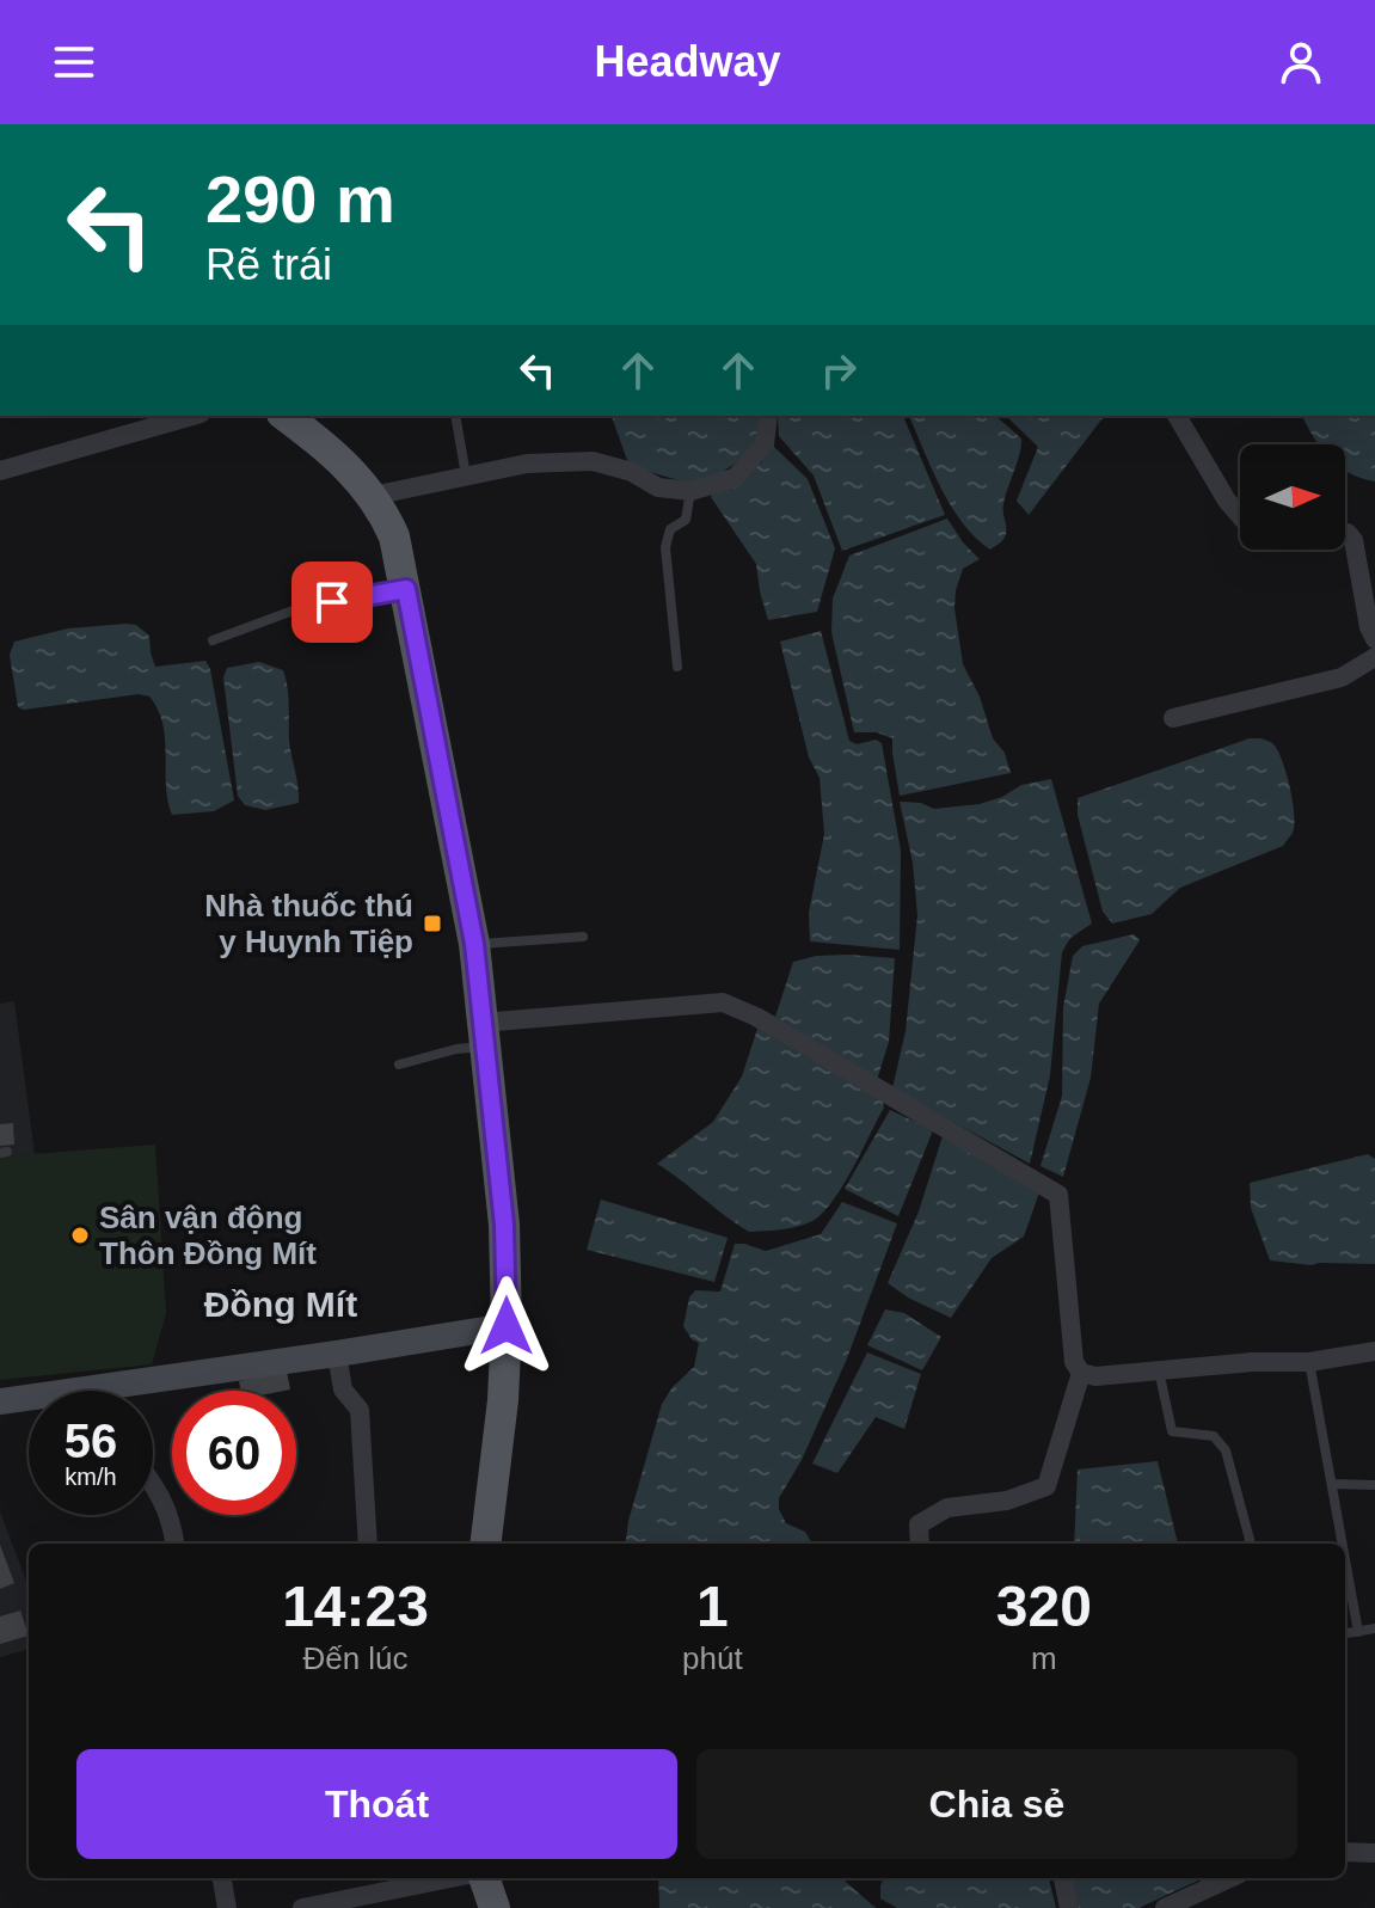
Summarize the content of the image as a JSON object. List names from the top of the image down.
{
  "districts": ["Đồng Mít"],
  "places": {
    "transit": ["Nhà thuốc thú y Huynh Tiệp"],
    "other": ["Sân vận động Thôn Đồng Mít"]
  },
  "north": "right",
  "page": {
    "header": "Headway",
    "turn": ["290 m", "Rẽ trái"],
    "speed": "56 km/h",
    "limit": "60",
    "eta": [
      "14:23",
      "Đến lúc",
      "1",
      "phút",
      "320",
      "m"
    ],
    "buttons": ["Thoát", "Chia sẻ"]
  }
}
